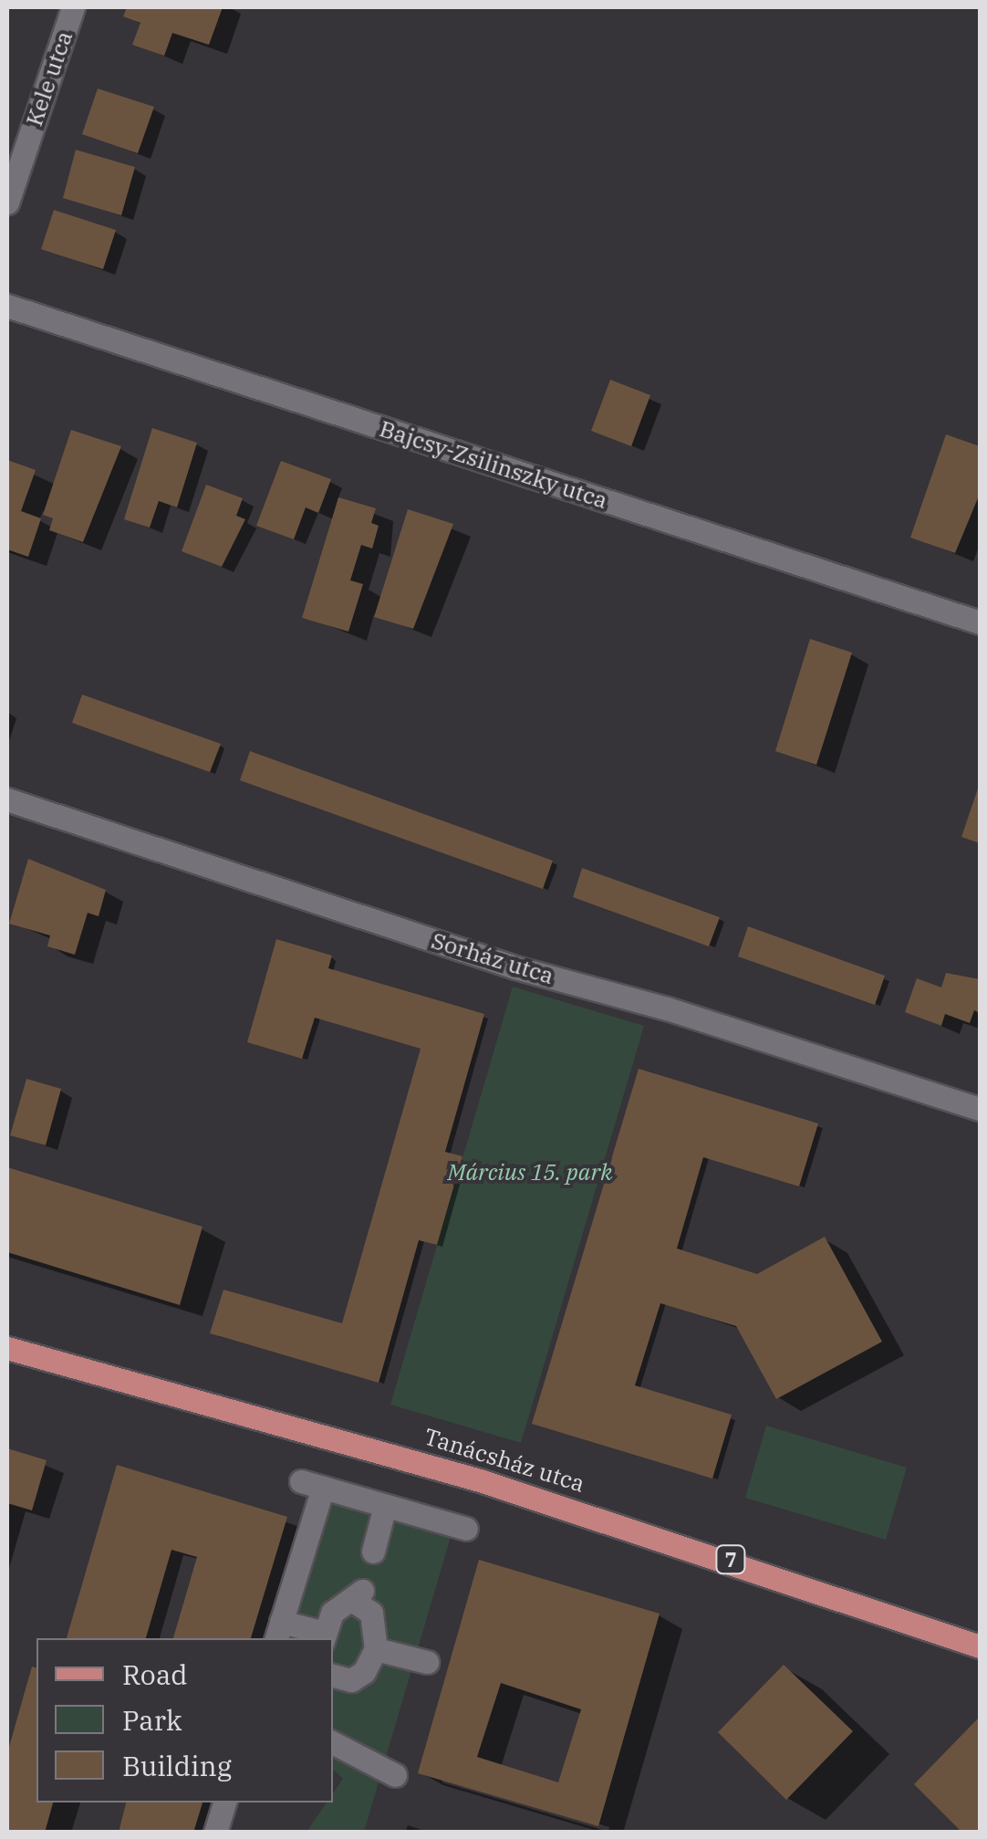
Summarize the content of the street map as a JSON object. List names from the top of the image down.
{
  "streets": {
    "main road": ["Tanácsház utca", "7"],
    "street": ["Kele utca", "Bajcsy-Zsilinszky utca", "Sorház utca"]
  },
  "parks": ["Március 15. park"],
  "legend": ["Road", "Park", "Building"]
}
